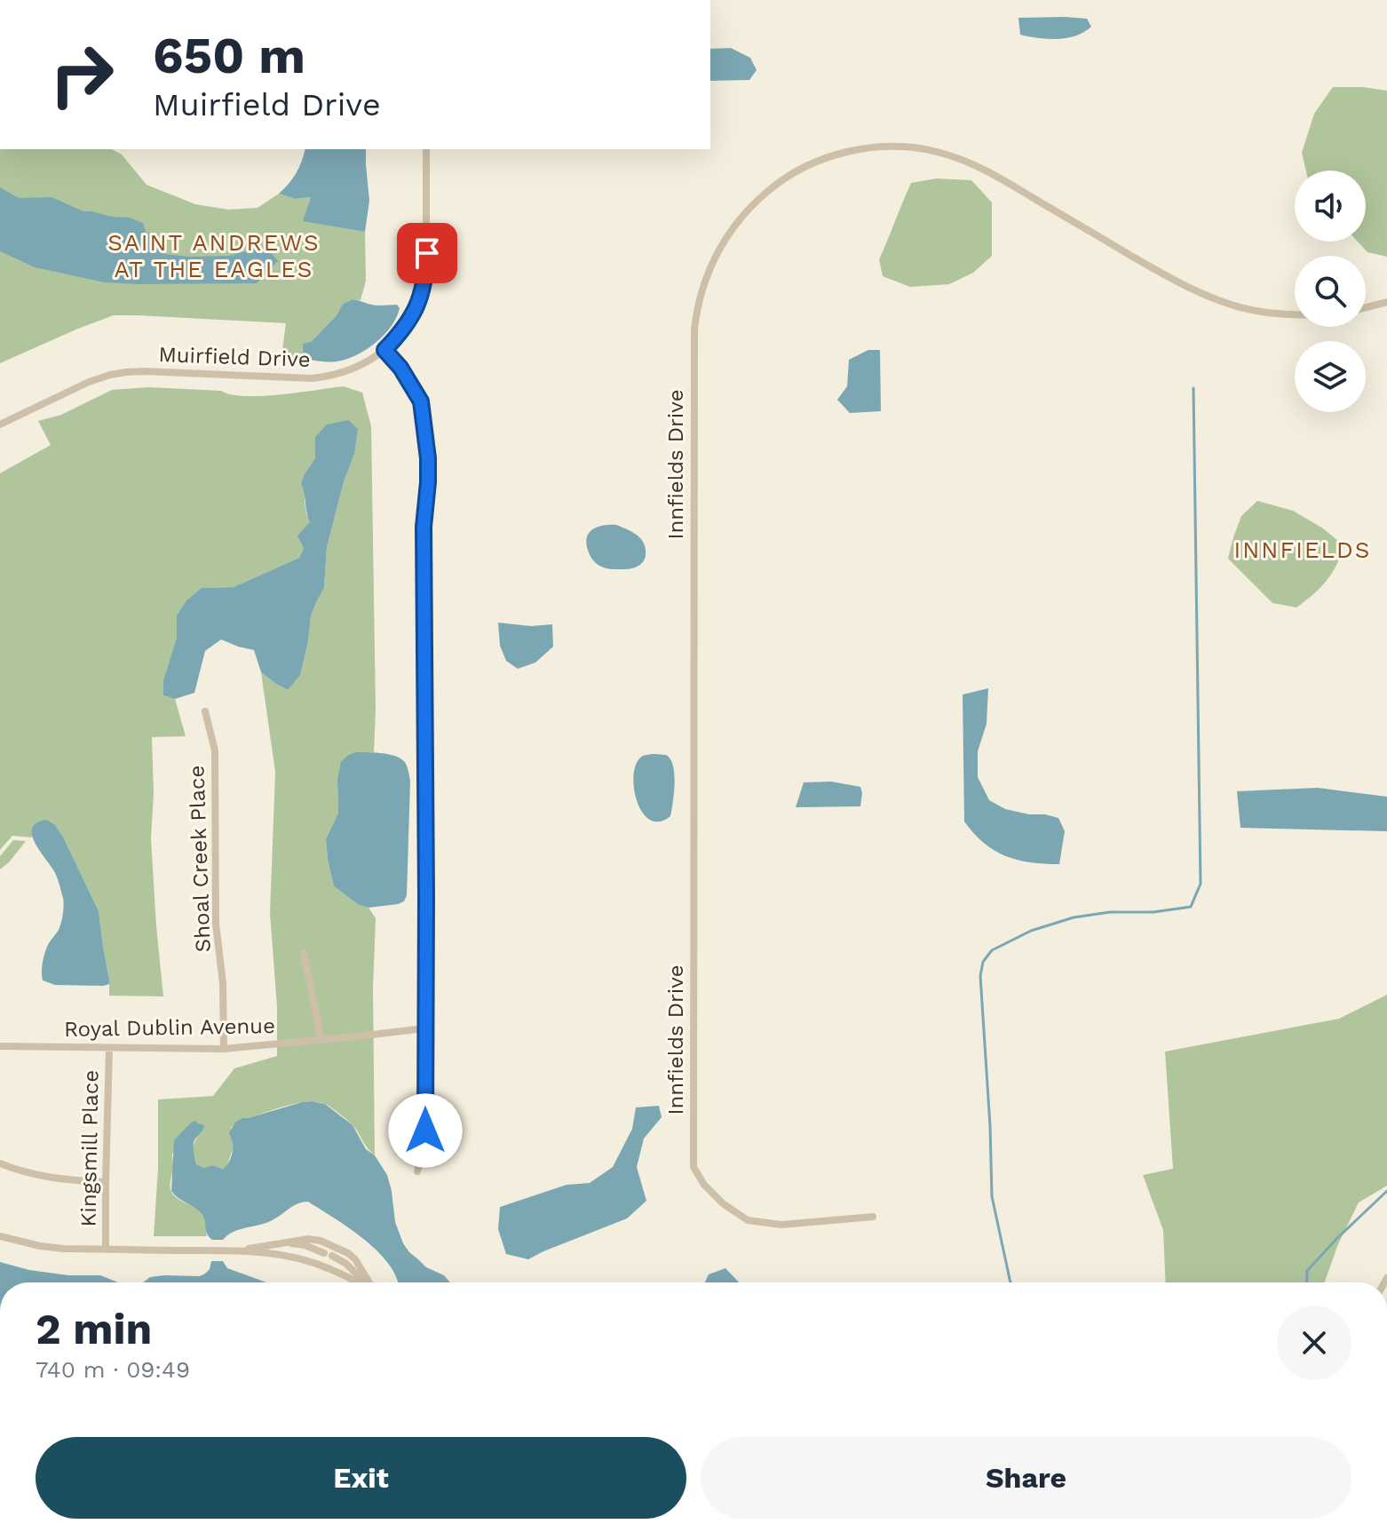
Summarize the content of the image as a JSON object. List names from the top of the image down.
{
  "streets": {
    "street": [
      "Muirfield Drive",
      "Innfields Drive",
      "Shoal Creek Place",
      "Royal Dublin Avenue",
      "Kingsmill Place"
    ]
  },
  "crossings": [
    ["Shoal Creek Place", "Royal Dublin Avenue"],
    ["Royal Dublin Avenue", "Kingsmill Place"]
  ],
  "districts": ["SAINT ANDREWS AT THE EAGLES", "INNFIELDS"],
  "page": {
    "turn": ["650 m", "Muirfield Drive"],
    "heading": ["2 min", "740 m · 09:49"],
    "buttons": ["Exit", "Share"]
  }
}
